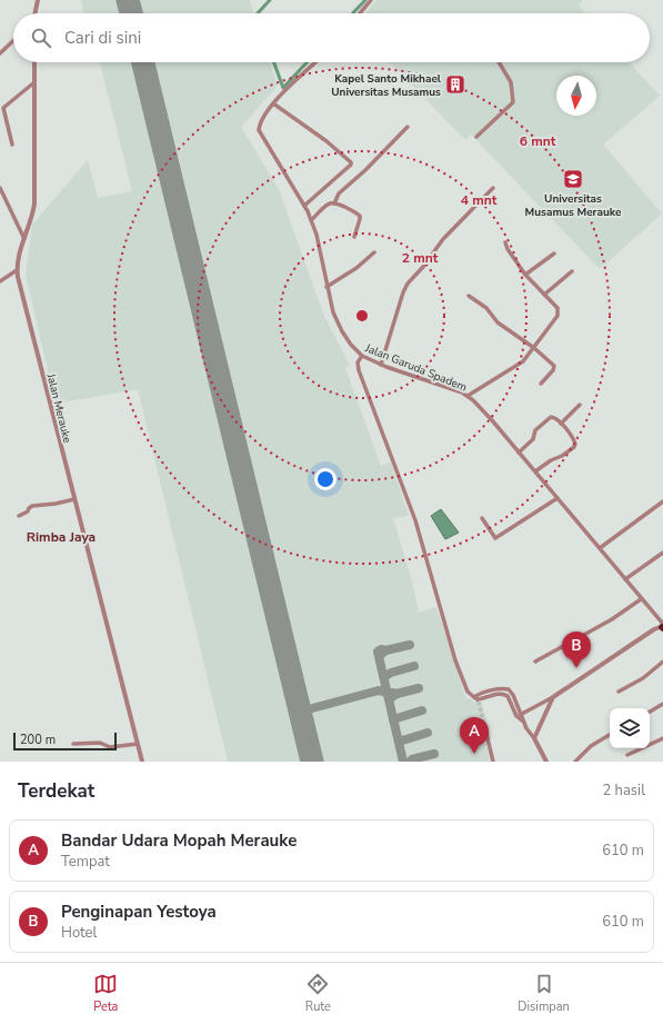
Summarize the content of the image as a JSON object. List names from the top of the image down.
{
  "streets": {
    "street": ["Jalan Garuda Spadem", "Jalan Merauke"]
  },
  "districts": ["Rimba Jaya"],
  "places": {
    "building": ["Kapel Santo Mikhael Universitas Musamus"],
    "school or university": ["Universitas Musamus Merauke"]
  },
  "scale_bar": "200 m",
  "north": "bottom",
  "page": {
    "search": "Cari di sini",
    "pins": ["B", "A"],
    "scale": "200 m",
    "heading": ["Terdekat", "2 hasil"],
    "list": [
      {
        "mark": "A",
        "name": "Bandar Udara Mopah Merauke",
        "note": "Tempat",
        "value": "610 m"
      },
      {
        "mark": "B",
        "name": "Penginapan Yestoya",
        "note": "Hotel",
        "value": "610 m"
      }
    ],
    "nav": ["Peta", "Rute", "Disimpan"]
  },
  "rings": ["6 mnt", "4 mnt", "2 mnt"]
}
